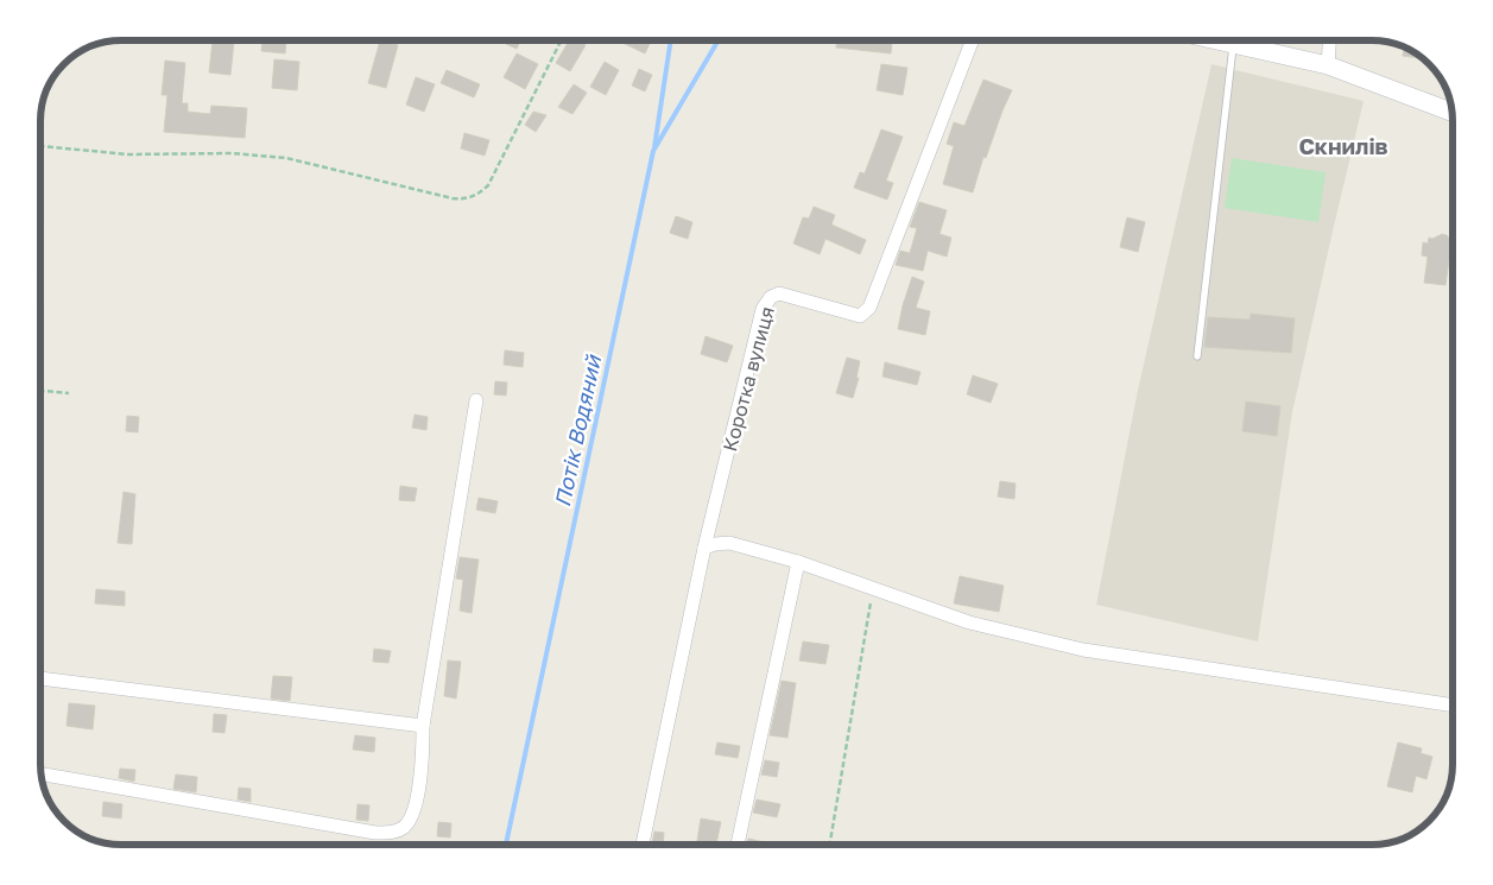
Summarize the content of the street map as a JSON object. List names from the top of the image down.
{
  "streets": {
    "street": ["Коротка вулиця"]
  },
  "districts": ["Скнилів"],
  "water": ["Потік Водяний"]
}
